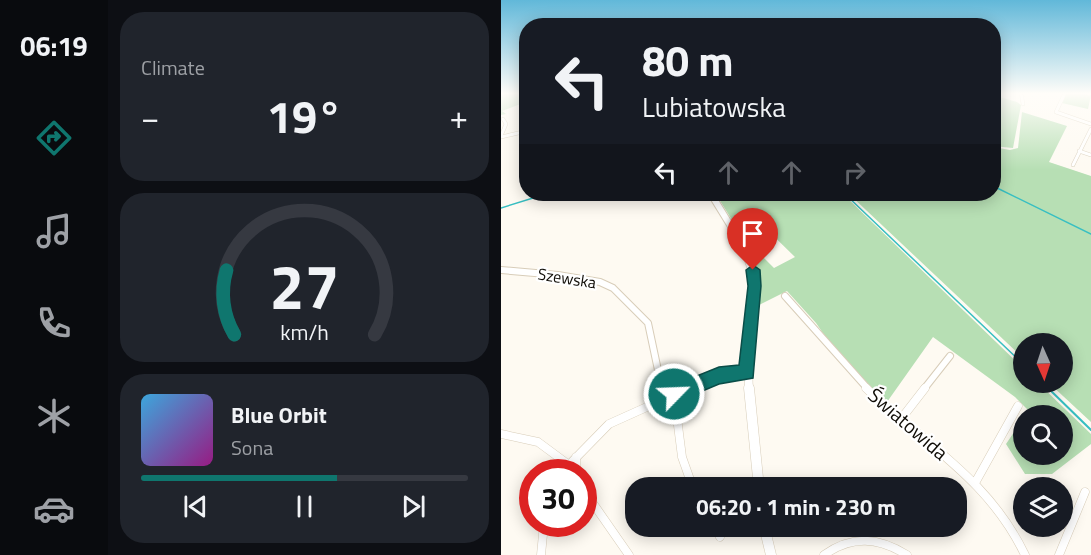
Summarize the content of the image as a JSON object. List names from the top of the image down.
{
  "streets": {
    "street": ["Szewska", "Światowida"]
  },
  "north": "bottom",
  "page": {
    "tabs": "06:19",
    "tile": "Climate",
    "turn": ["80 m", "Lubiatowska"],
    "heat": ["−", "19°", "+"],
    "song": ["Blue Orbit", "Sona"],
    "limit": "30",
    "trip": "06:20 · 1 min · 230 m",
    "gauge": ["27", "km/h"]
  }
}
